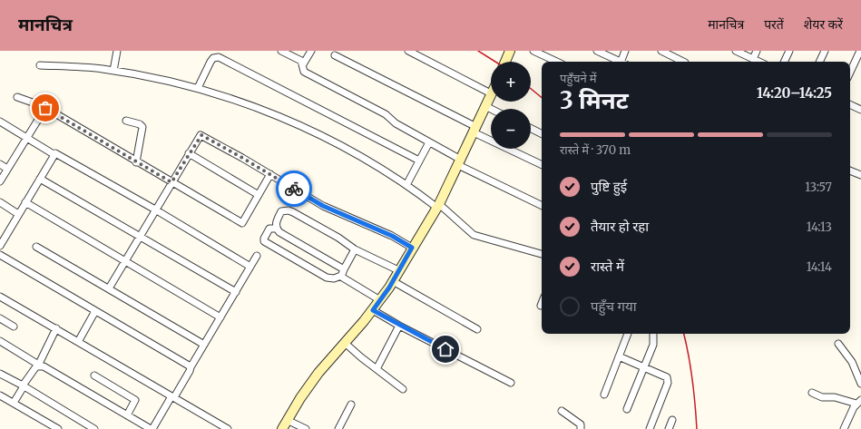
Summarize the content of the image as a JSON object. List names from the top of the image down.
{
  "page": {
    "header": "मानचित्र",
    "nav": ["मानचित्र", "परतें", "शेयर करें"],
    "map_buttons": ["+", "−"],
    "heading": ["3 मिनट", "पहुँचने में", "14:20–14:25"],
    "bar": "रास्ते में · 370 m",
    "list": [
      ["पुष्टि हुई", "13:57"],
      ["तैयार हो रहा", "14:13"],
      ["रास्ते में", "14:14"],
      "पहुँच गया"
    ]
  }
}
